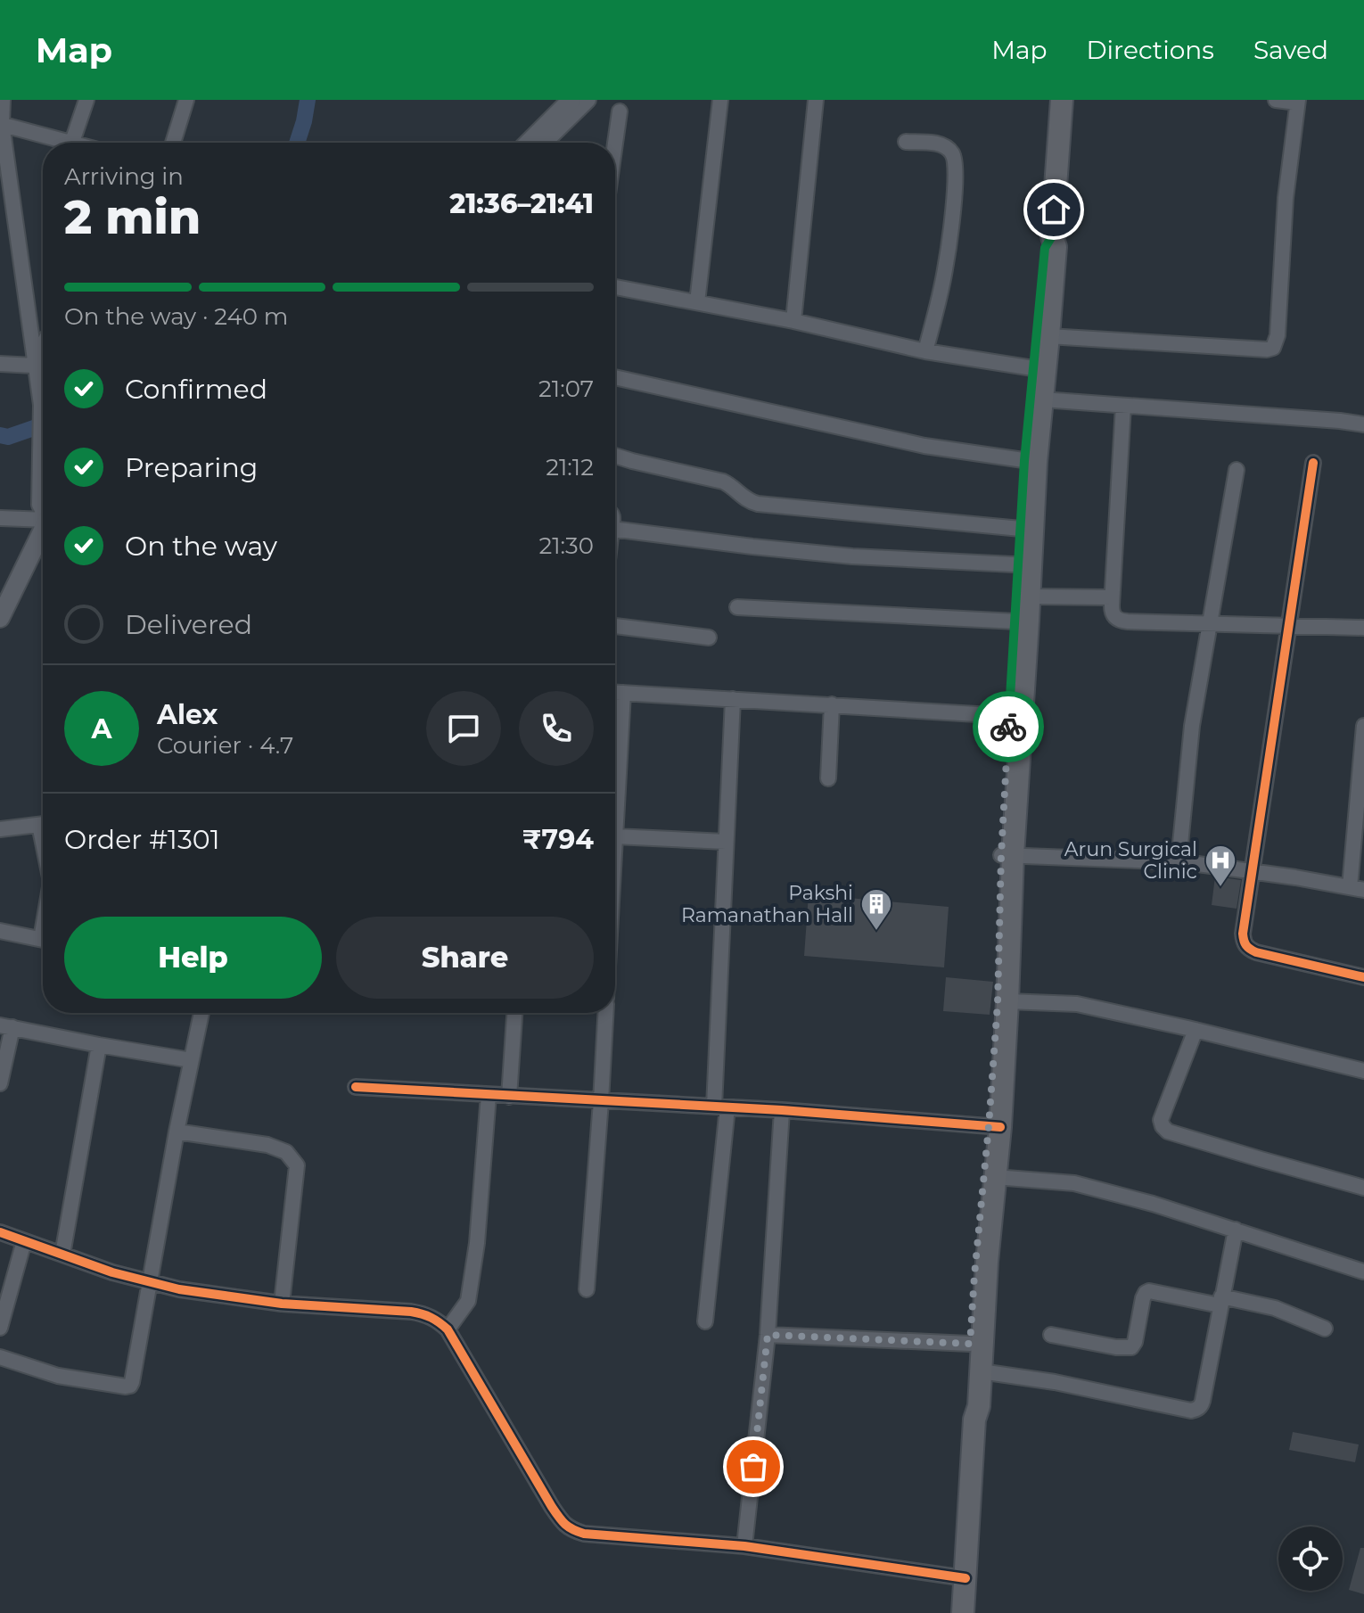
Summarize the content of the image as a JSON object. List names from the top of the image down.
{
  "places": {
    "hospital": ["Arun Surgical Clinic"],
    "building": ["Pakshi Ramanathan Hall"]
  },
  "page": {
    "header": "Map",
    "nav": ["Map", "Directions", "Saved"],
    "heading": ["2 min", "Arriving in", "21:36–21:41"],
    "panel": [
      "Alex",
      "Courier · 4.7",
      "Order #1301",
      "₹794"
    ],
    "bar": "On the way · 240 m",
    "list": [
      ["Confirmed", "21:07"],
      ["Preparing", "21:12"],
      ["On the way", "21:30"],
      "Delivered"
    ],
    "round": "A",
    "buttons": ["Help", "Share"]
  }
}
